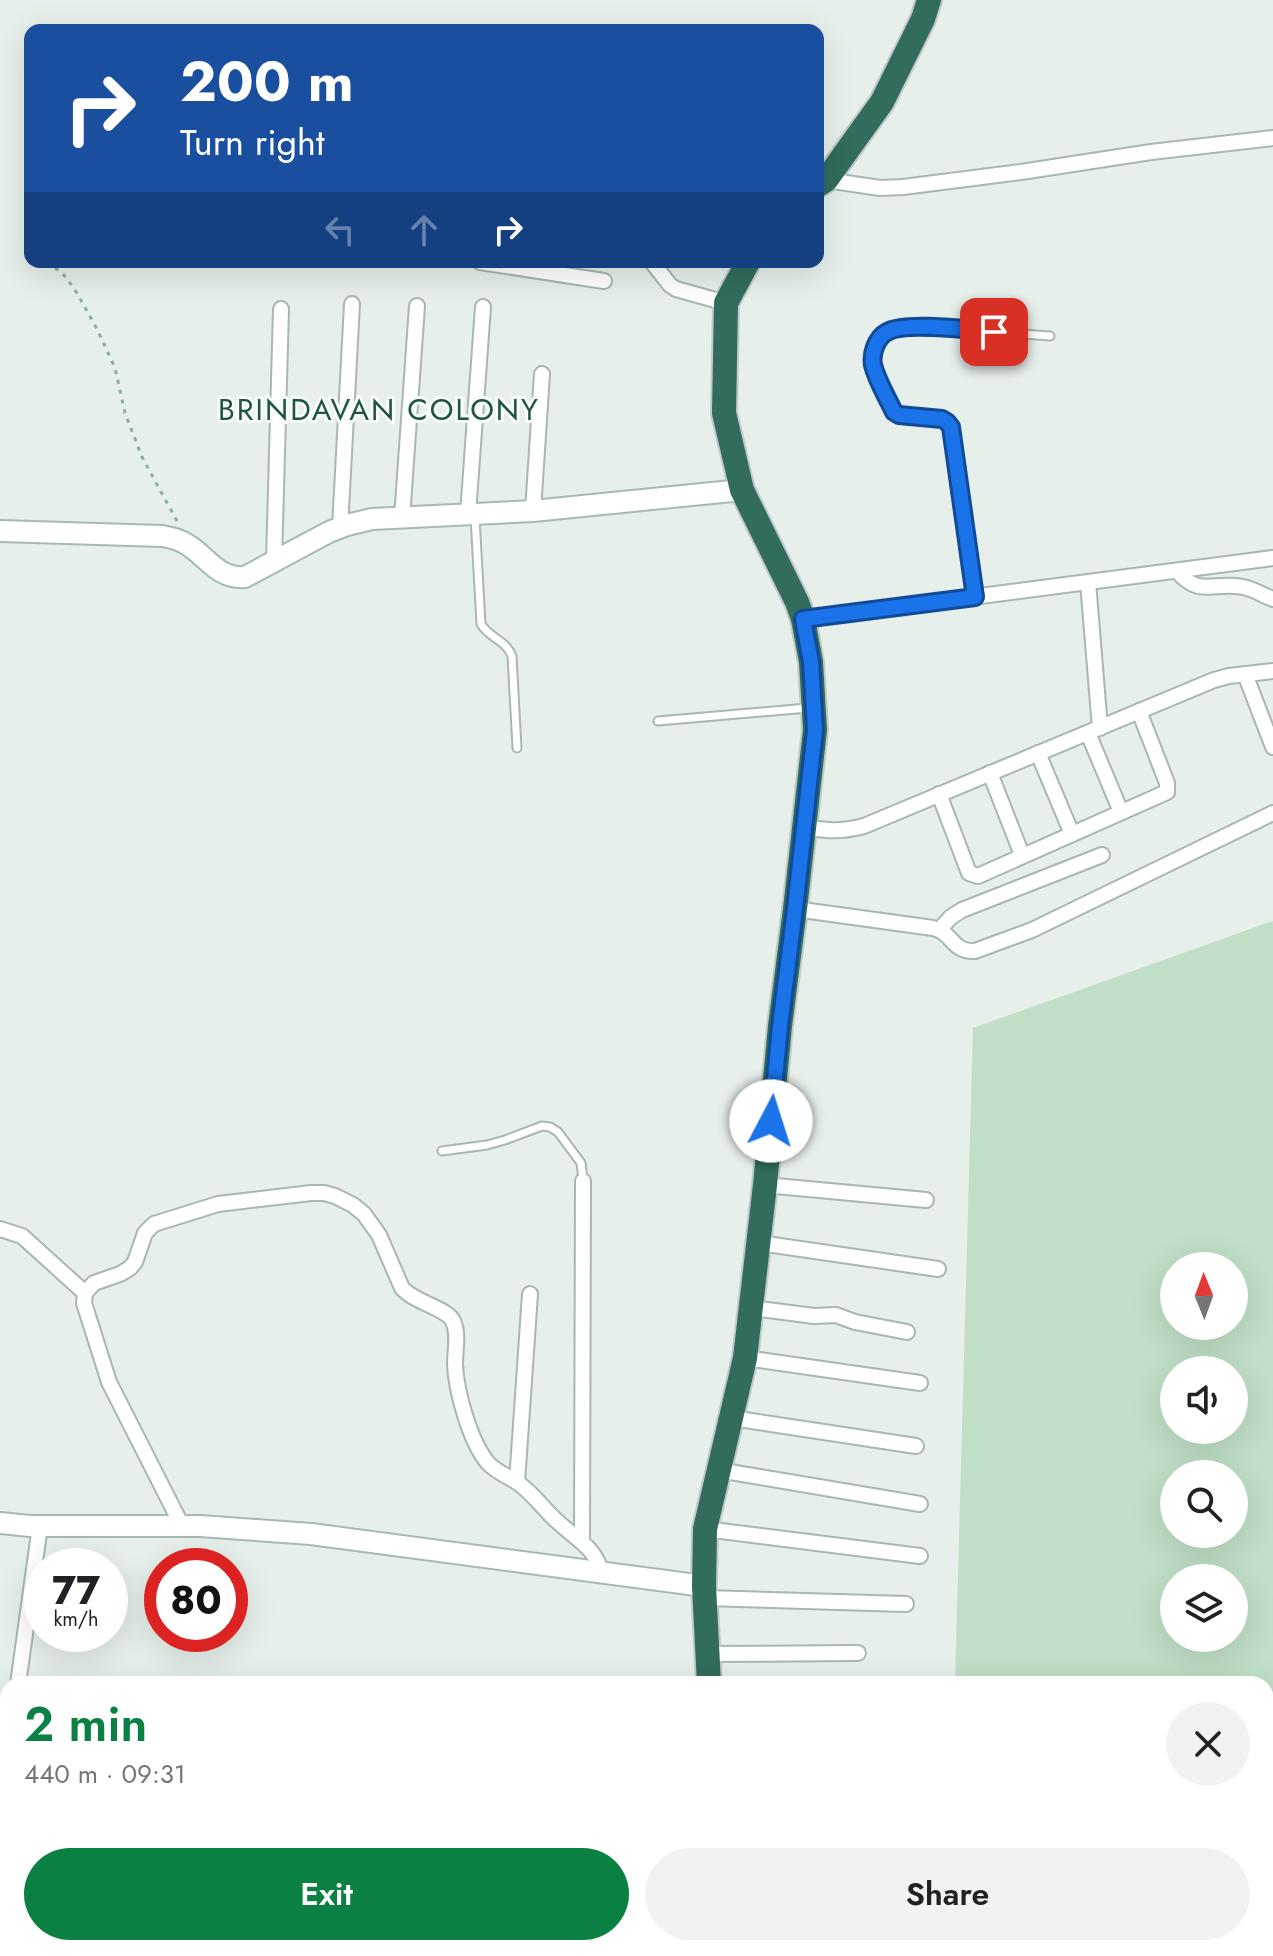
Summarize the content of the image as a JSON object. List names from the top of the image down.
{
  "districts": ["BRINDAVAN COLONY"],
  "north": "top",
  "page": {
    "turn": ["200 m", "Turn right"],
    "speed": "77 km/h",
    "limit": "80",
    "heading": ["2 min", "440 m · 09:31"],
    "buttons": ["Exit", "Share"]
  }
}
